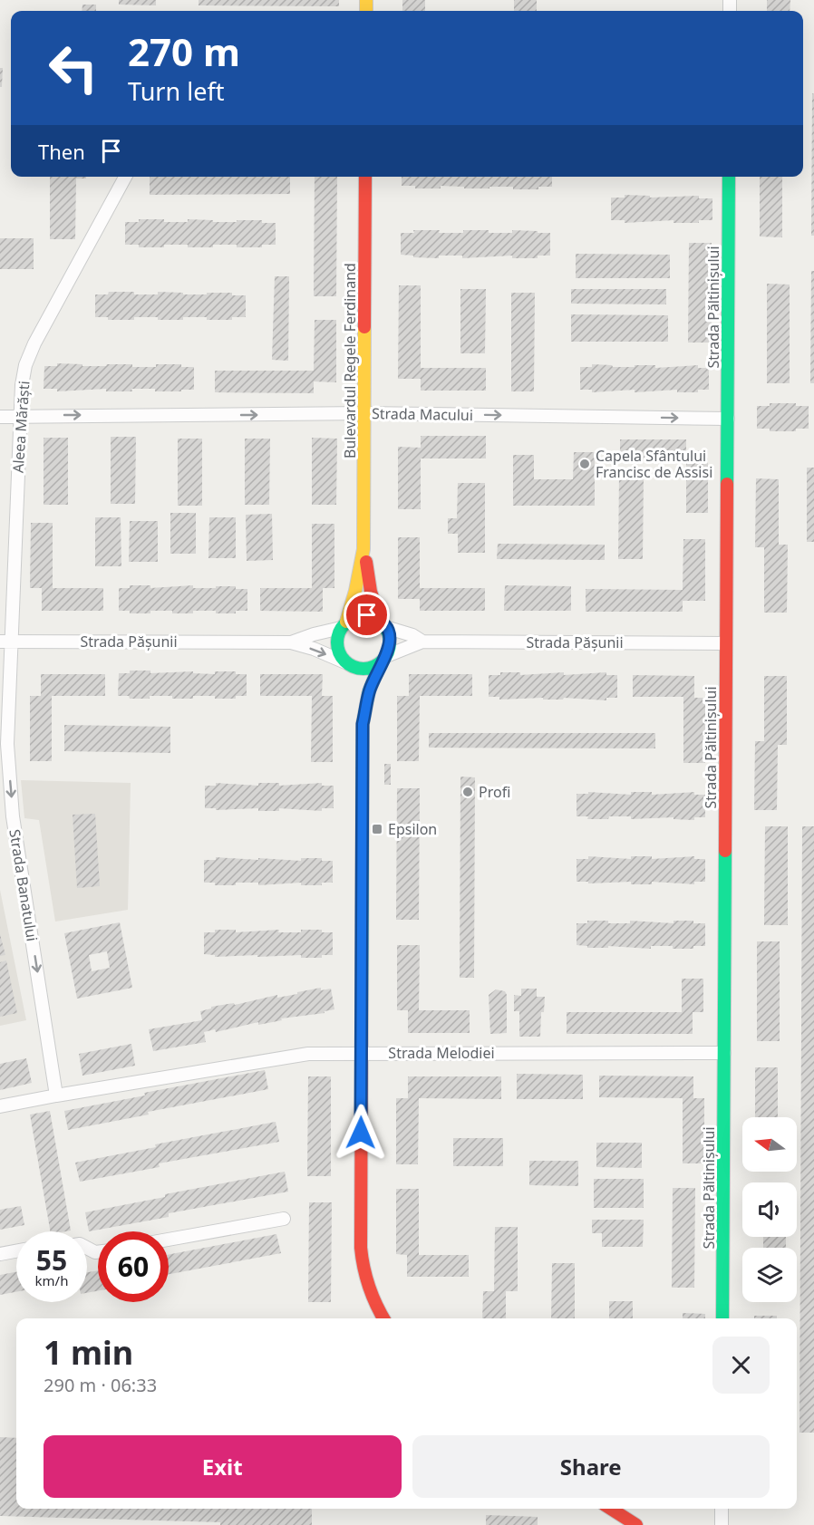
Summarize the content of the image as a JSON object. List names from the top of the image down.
{
  "streets": {
    "main road": ["Strada Păltinișului", "Bulevardul Regele Ferdinand"],
    "street": [
      "Strada Macului",
      "Aleea Mărăști",
      "Strada Pășunii",
      "Strada Banatului",
      "Strada Melodiei"
    ]
  },
  "crossings": [
    ["Strada Păltinișului", "Strada Macului"],
    ["Strada Păltinișului", "Strada Pășunii"],
    ["Strada Păltinișului", "Strada Melodiei"],
    ["Bulevardul Regele Ferdinand", "Strada Macului"],
    ["Bulevardul Regele Ferdinand", "Strada Pășunii"],
    ["Strada Macului", "Aleea Mărăști"],
    ["Aleea Mărăști", "Strada Pășunii"],
    ["Aleea Mărăști", "Strada Banatului"],
    ["Strada Pășunii", "Strada Banatului"],
    ["Strada Banatului", "Strada Melodiei"]
  ],
  "one_way": ["Strada Macului", "Strada Banatului"],
  "places": {
    "other": ["Capela Sfântului Francisc de Assisi", "Profi"],
    "transit": ["Epsilon"]
  },
  "north": "left",
  "page": {
    "turn": ["270 m", "Turn left"],
    "then": "Then",
    "speed": "55 km/h",
    "limit": "60",
    "heading": ["1 min", "290 m · 06:33"],
    "buttons": ["Exit", "Share"]
  }
}
